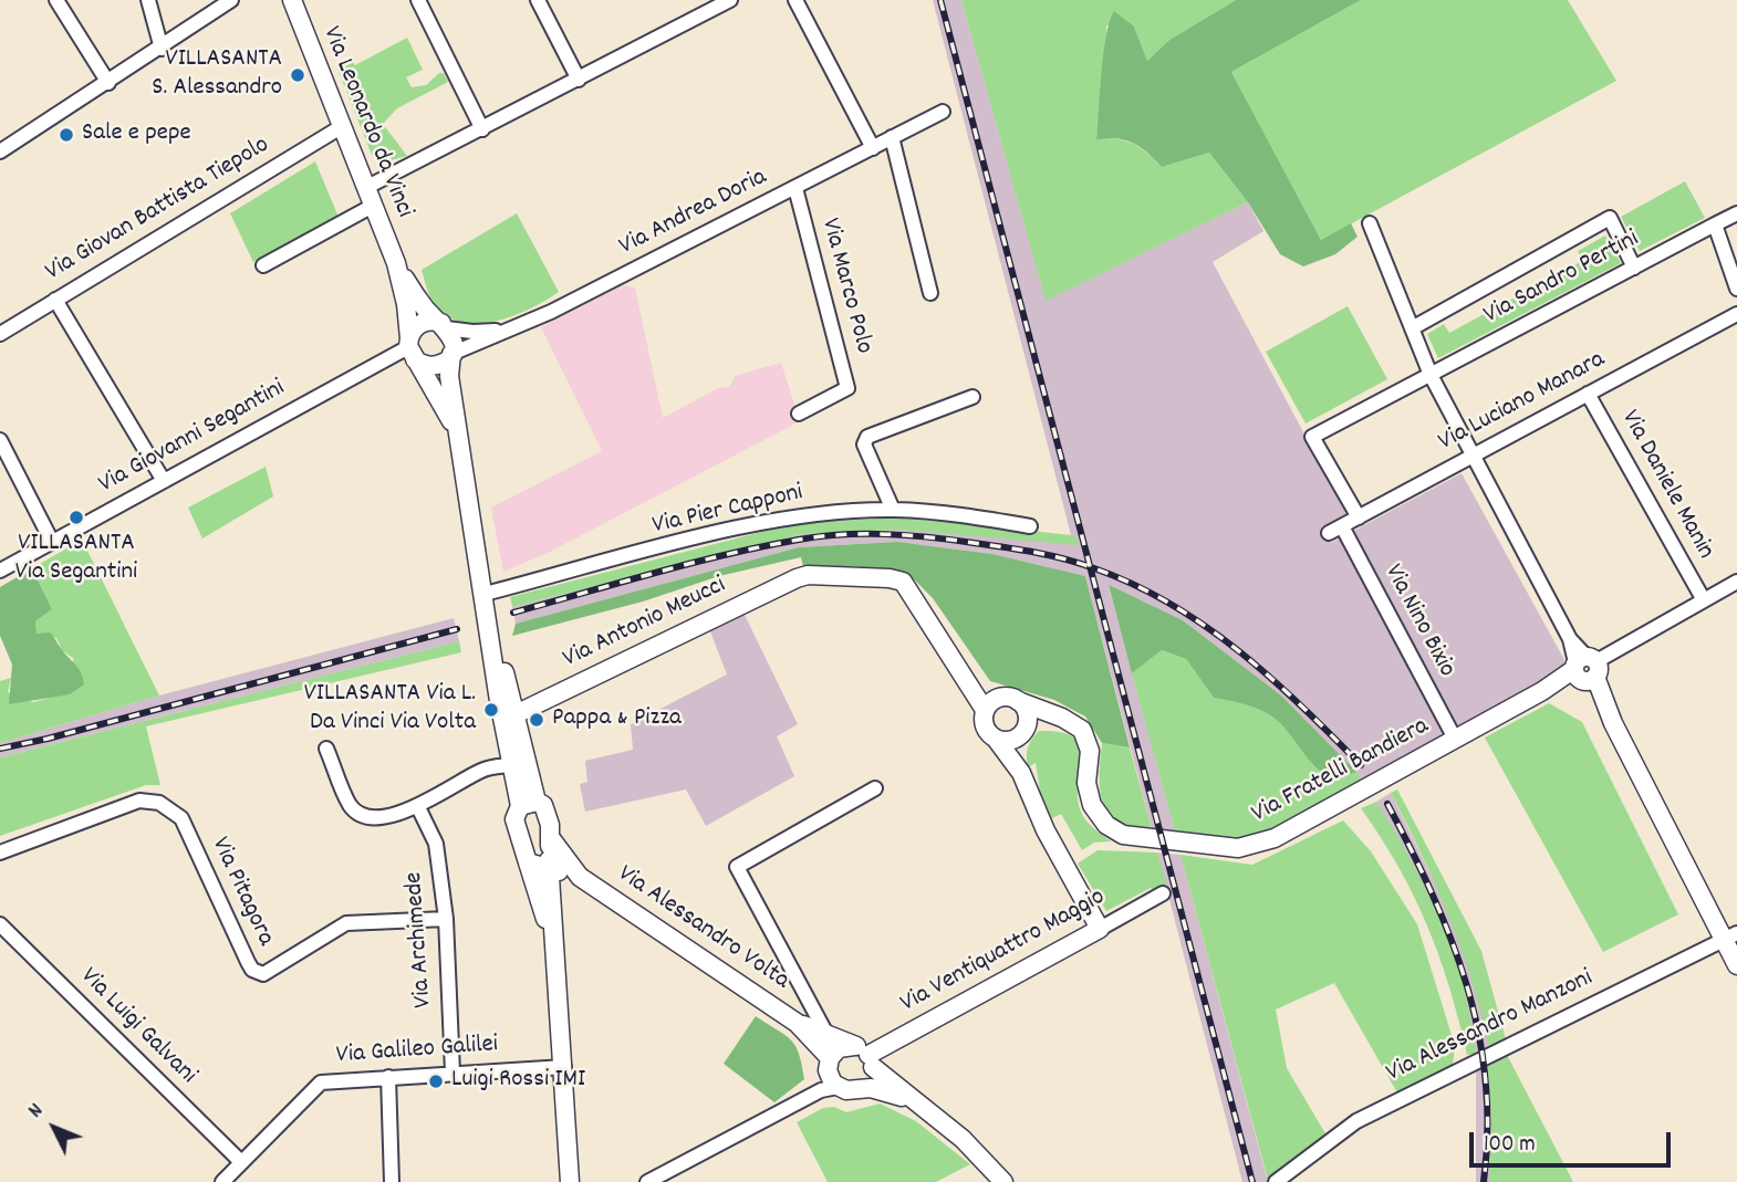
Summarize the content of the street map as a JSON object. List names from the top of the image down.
{
  "streets": {
    "street": [
      "Via Leonardo da Vinci",
      "Via Giovan Battista Tiepolo",
      "Via Andrea Doria",
      "Via Sandro Pertini",
      "Via Marco Polo",
      "Via Luciano Manara",
      "Via Giovanni Segantini",
      "Via Daniele Manin",
      "Via Pier Capponi",
      "Via Nino Bixio",
      "Via Antonio Meucci",
      "Via Fratelli Bandiera",
      "Via Pitagora",
      "Via Alessandro Volta",
      "Via Archimede",
      "Via Ventiquattro Maggio",
      "Via Luigi Galvani",
      "Via Alessandro Manzoni",
      "Via Galileo Galilei"
    ]
  },
  "crossings": [
    ["Via Leonardo da Vinci", "Via Giovan Battista Tiepolo"],
    ["Via Leonardo da Vinci", "Via Andrea Doria"],
    ["Via Leonardo da Vinci", "Via Giovanni Segantini"],
    ["Via Leonardo da Vinci", "Via Pier Capponi"],
    ["Via Leonardo da Vinci", "Via Antonio Meucci"],
    ["Via Andrea Doria", "Via Marco Polo"],
    ["Via Andrea Doria", "Via Giovanni Segantini"],
    ["Via Sandro Pertini", "Via Luciano Manara"],
    ["Via Luciano Manara", "Via Daniele Manin"],
    ["Via Luciano Manara", "Via Nino Bixio"],
    ["Via Daniele Manin", "Via Fratelli Bandiera"],
    ["Via Nino Bixio", "Via Fratelli Bandiera"],
    ["Via Antonio Meucci", "Via Fratelli Bandiera"],
    ["Via Pitagora", "Via Archimede"],
    ["Via Alessandro Volta", "Via Ventiquattro Maggio"],
    ["Via Archimede", "Via Galileo Galilei"],
    ["Via Luigi Galvani", "Via Galileo Galilei"]
  ],
  "places": [
    "VILLASANTA S. Alessandro",
    "Sale e pepe",
    "VILLASANTA Via Segantini",
    "VILLASANTA Via L. Da Vinci Via Volta",
    "Pappa & Pizza",
    "Luigi Rossi IMI"
  ],
  "scale_bar": "100 m",
  "north": "top left"
}
